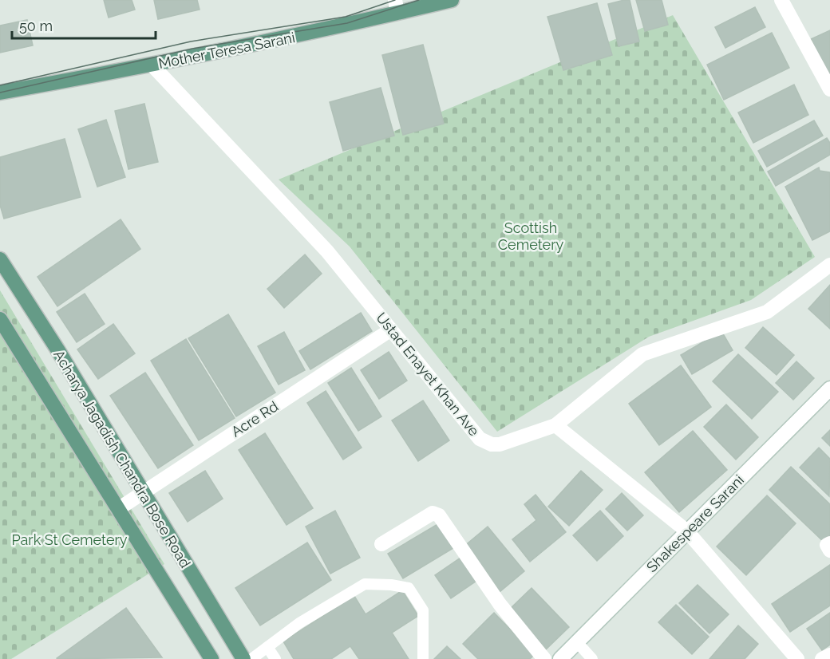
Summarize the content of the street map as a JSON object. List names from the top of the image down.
{
  "streets": {
    "main road": ["Mother Teresa Sarani", "Acharya Jagadish Chandra Bose Road"],
    "street": ["Ustad Enayet Khan Ave", "Acre Rd", "Shakespeare Sarani"]
  },
  "crossings": [
    ["Mother Teresa Sarani", "Ustad Enayet Khan Ave"],
    ["Ustad Enayet Khan Ave", "Acre Rd"],
    ["Acre Rd", "Acharya Jagadish Chandra Bose Road"]
  ],
  "parks": ["Scottish Cemetery", "Park St Cemetery"],
  "scale_bar": "50 m"
}
